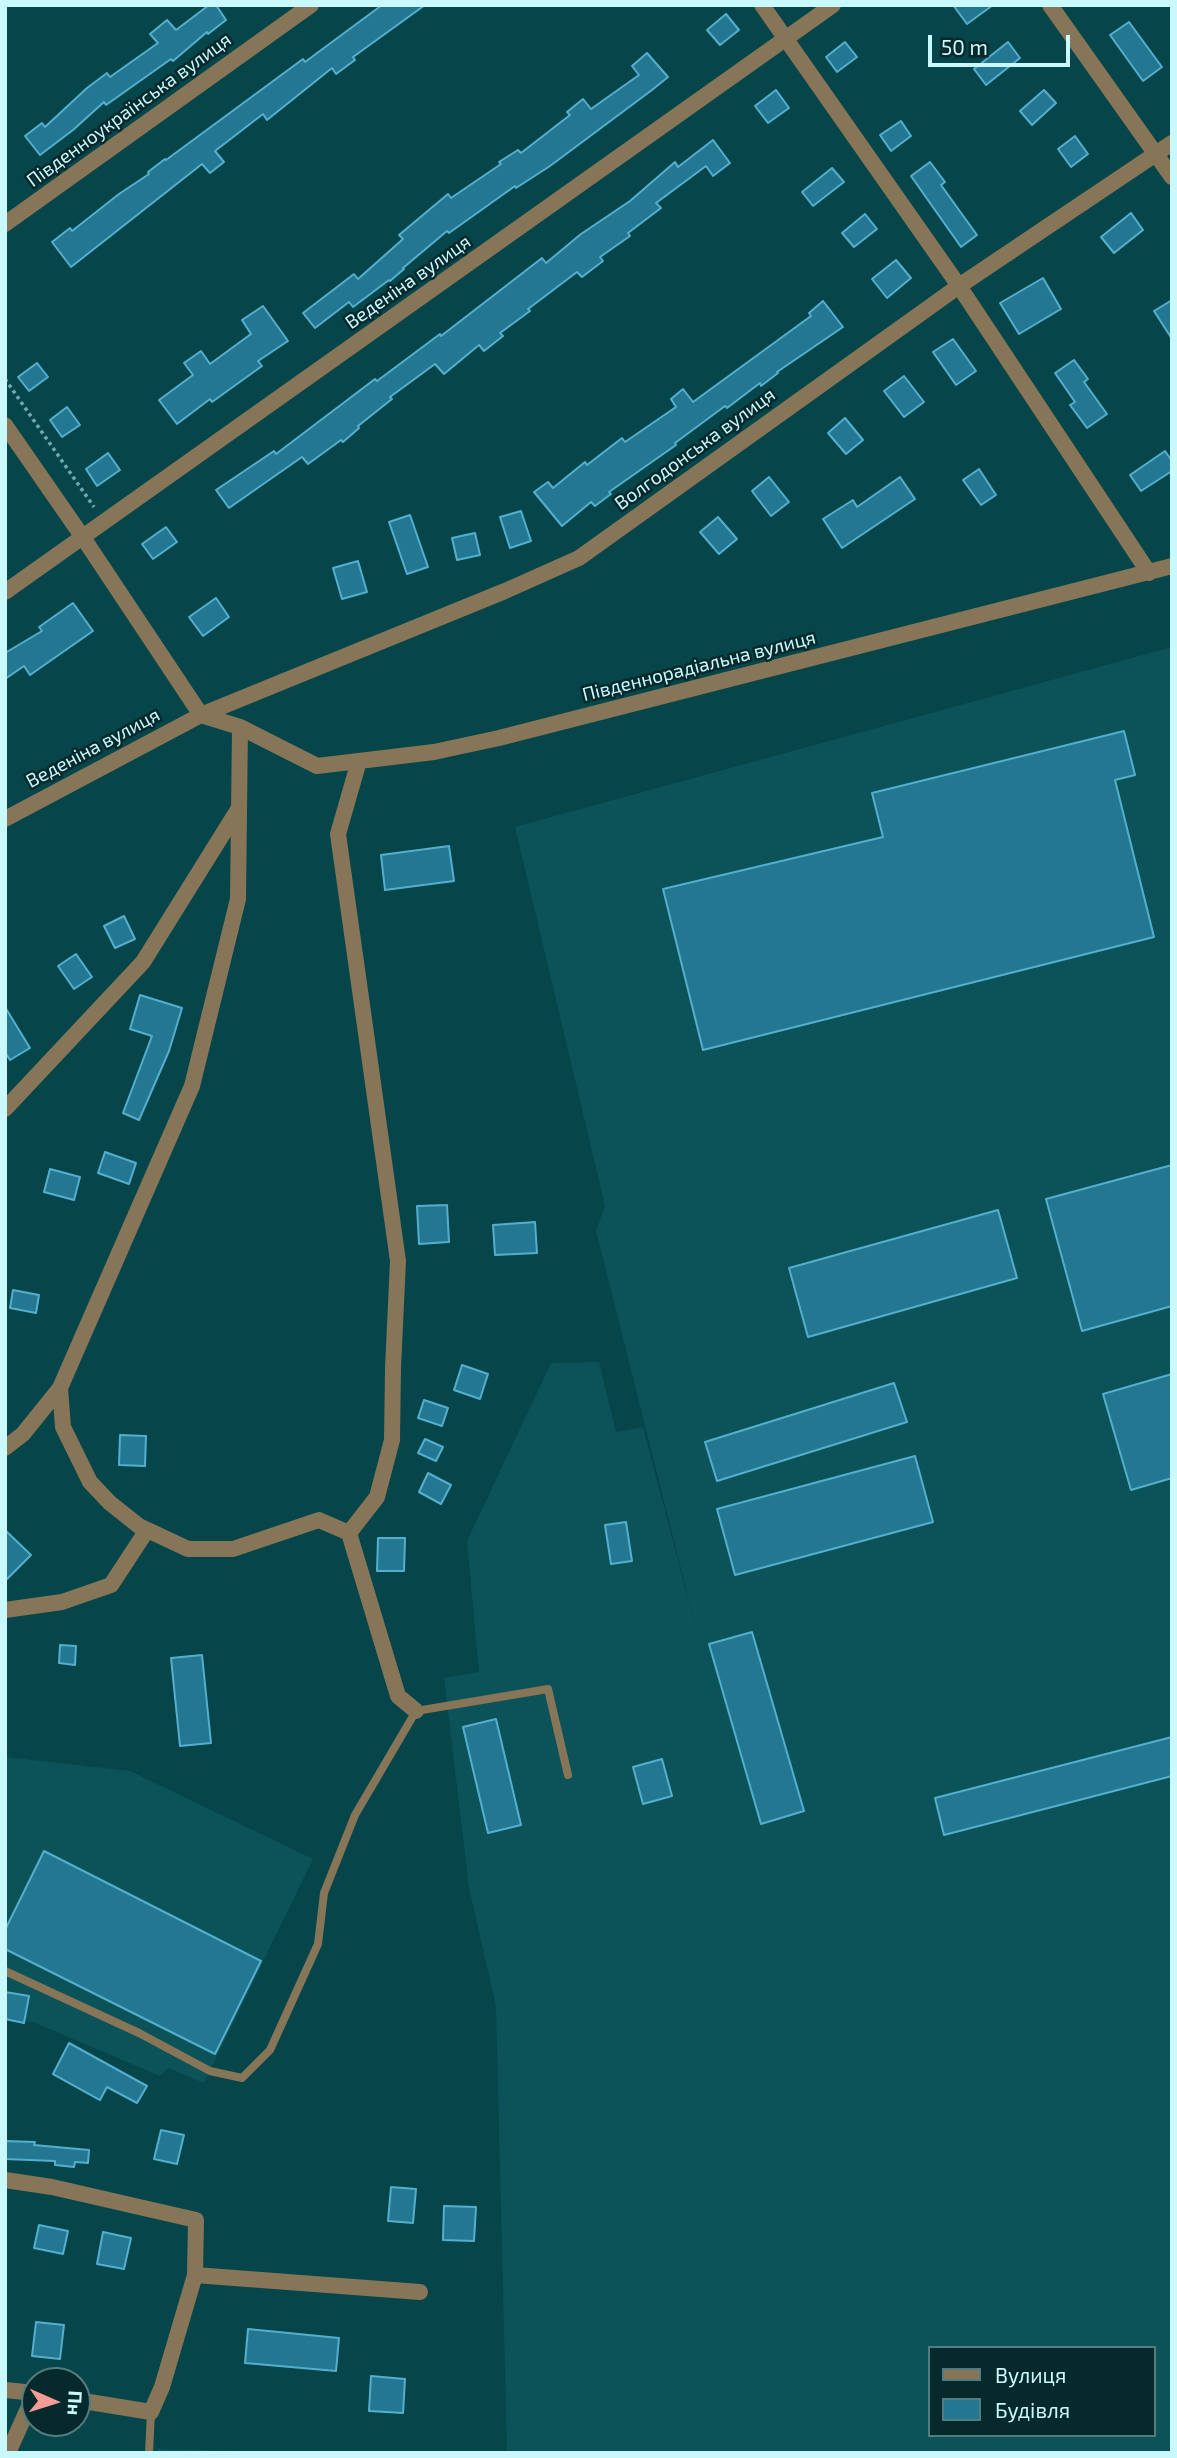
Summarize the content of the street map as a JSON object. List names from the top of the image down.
{
  "streets": {
    "street": [
      "Південноукраїнська вулиця",
      "Веденіна вулиця",
      "Волгодонська вулиця",
      "Південнорадіальна вулиця"
    ]
  },
  "crossings": [
    ["Веденіна вулиця", "Волгодонська вулиця"],
    ["Веденіна вулиця", "Південнорадіальна вулиця"],
    ["Волгодонська вулиця", "Південнорадіальна вулиця"]
  ],
  "legend": ["Вулиця", "Будівля"],
  "scale_bar": "50 m",
  "north": "right"
}
